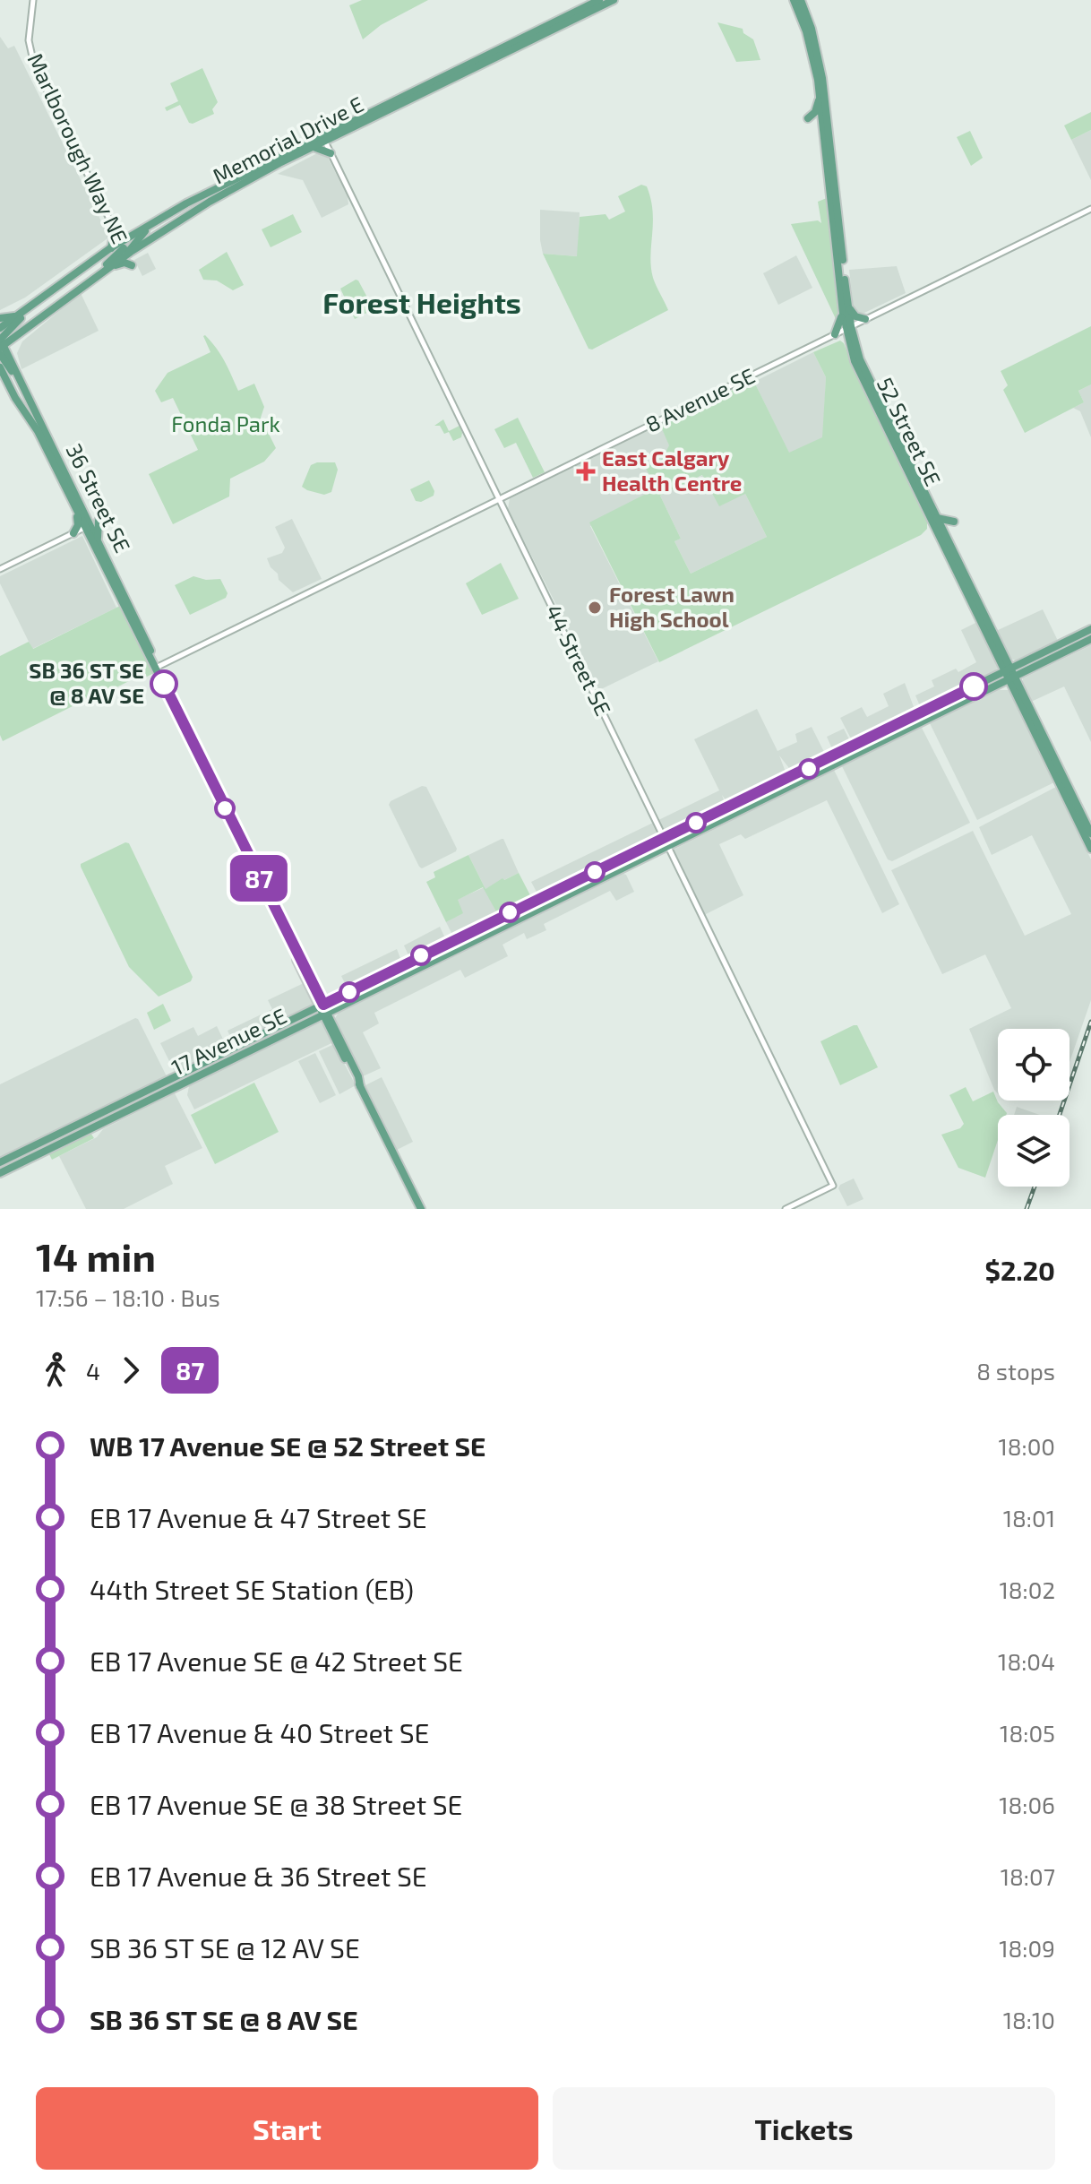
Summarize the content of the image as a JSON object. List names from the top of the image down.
{
  "streets": {
    "main road": [
      "Memorial Drive E",
      "52 Street SE",
      "36 Street SE",
      "17 Avenue SE"
    ],
    "street": ["Marlborough Way NE", "8 Avenue SE", "44 Street SE"]
  },
  "crossings": [
    ["Memorial Drive E", "Marlborough Way NE"],
    ["Memorial Drive E", "36 Street SE"],
    ["Memorial Drive E", "44 Street SE"],
    ["8 Avenue SE", "52 Street SE"],
    ["8 Avenue SE", "36 Street SE"],
    ["8 Avenue SE", "44 Street SE"],
    ["52 Street SE", "17 Avenue SE"],
    ["36 Street SE", "17 Avenue SE"],
    ["44 Street SE", "17 Avenue SE"]
  ],
  "districts": ["Forest Heights"],
  "parks": ["Fonda Park"],
  "places": {
    "health": ["East Calgary Health Centre"],
    "other": ["Forest Lawn High School", "SB 36 ST SE @ 8 AV SE"]
  },
  "lines": ["bus line 87"],
  "page": {
    "on_map": "87",
    "heading": ["14 min", "17:56 – 18:10 · Bus", "$2.20"],
    "legs": ["4", "87", "8 stops"],
    "list": [
      {
        "name": "WB 17 Avenue SE @ 52 Street SE",
        "value": "18:00"
      },
      {
        "name": "EB 17 Avenue & 47 Street SE",
        "value": "18:01"
      },
      {
        "name": "44th Street SE Station (EB)",
        "value": "18:02"
      },
      {
        "name": "EB 17 Avenue SE @ 42 Street SE",
        "value": "18:04"
      },
      {
        "name": "EB 17 Avenue & 40 Street SE",
        "value": "18:05"
      },
      {
        "name": "EB 17 Avenue SE @ 38 Street SE",
        "value": "18:06"
      },
      {
        "name": "EB 17 Avenue & 36 Street SE",
        "value": "18:07"
      },
      {
        "name": "SB 36 ST SE @ 12 AV SE",
        "value": "18:09"
      },
      {
        "name": "SB 36 ST SE @ 8 AV SE",
        "value": "18:10"
      }
    ],
    "buttons": ["Start", "Tickets"]
  }
}
